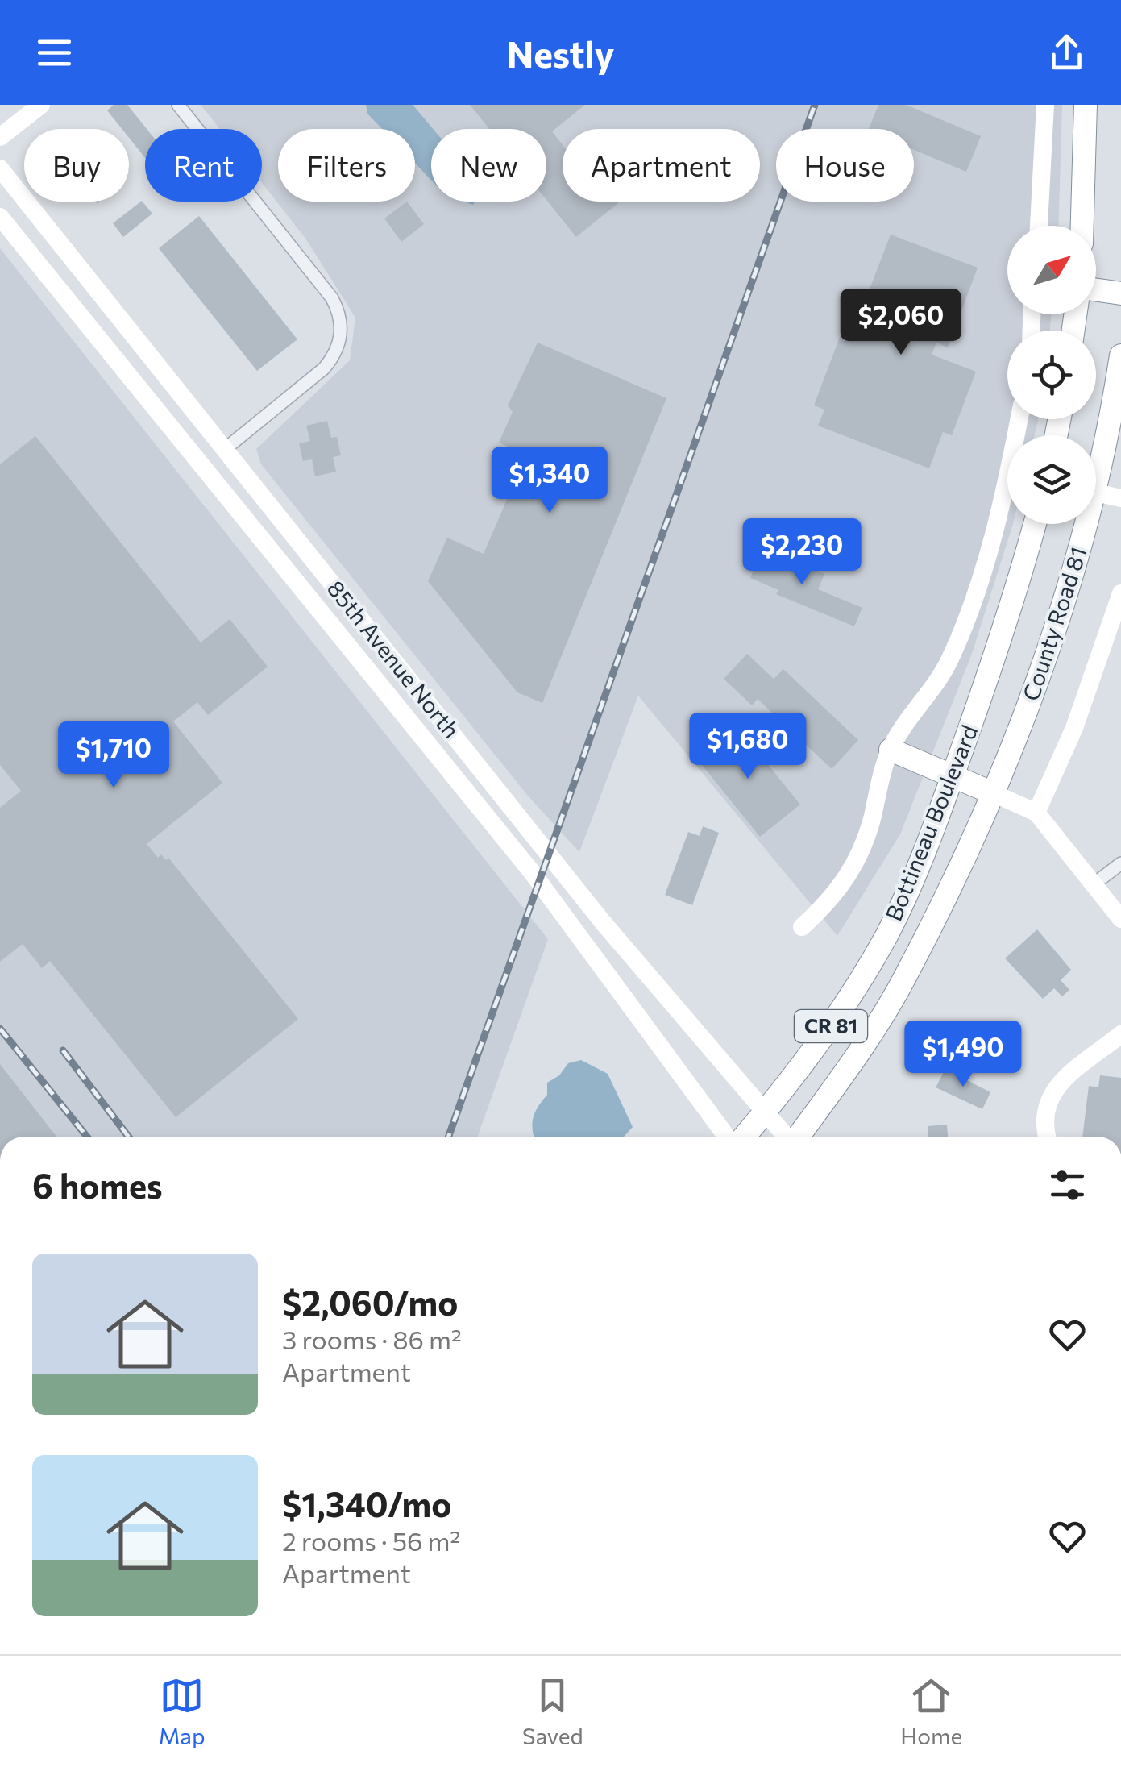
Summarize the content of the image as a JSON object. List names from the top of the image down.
{
  "streets": {
    "highway": ["County Road 81", "Bottineau Boulevard", "CR 81"],
    "main road": ["85th Avenue North"]
  },
  "crossings": [
    ["County Road 81", "Bottineau Boulevard"],
    ["85th Avenue North", "Bottineau Boulevard"]
  ],
  "north": "top right",
  "page": {
    "header": "Nestly",
    "chip": [
      "Buy",
      "Rent",
      "Filters",
      "New",
      "Apartment",
      "House"
    ],
    "price": [
      "$2,060",
      "$1,340",
      "$2,230",
      "$1,680",
      "$1,710",
      "$1,490"
    ],
    "heading": "6 homes",
    "list": [
      {
        "name": "$2,060/mo",
        "note": "3 rooms · 86 m² · Apartment"
      },
      {
        "name": "$1,340/mo",
        "note": "2 rooms · 56 m² · Apartment"
      }
    ],
    "tabs": ["Map", "Saved", "Home"]
  }
}
